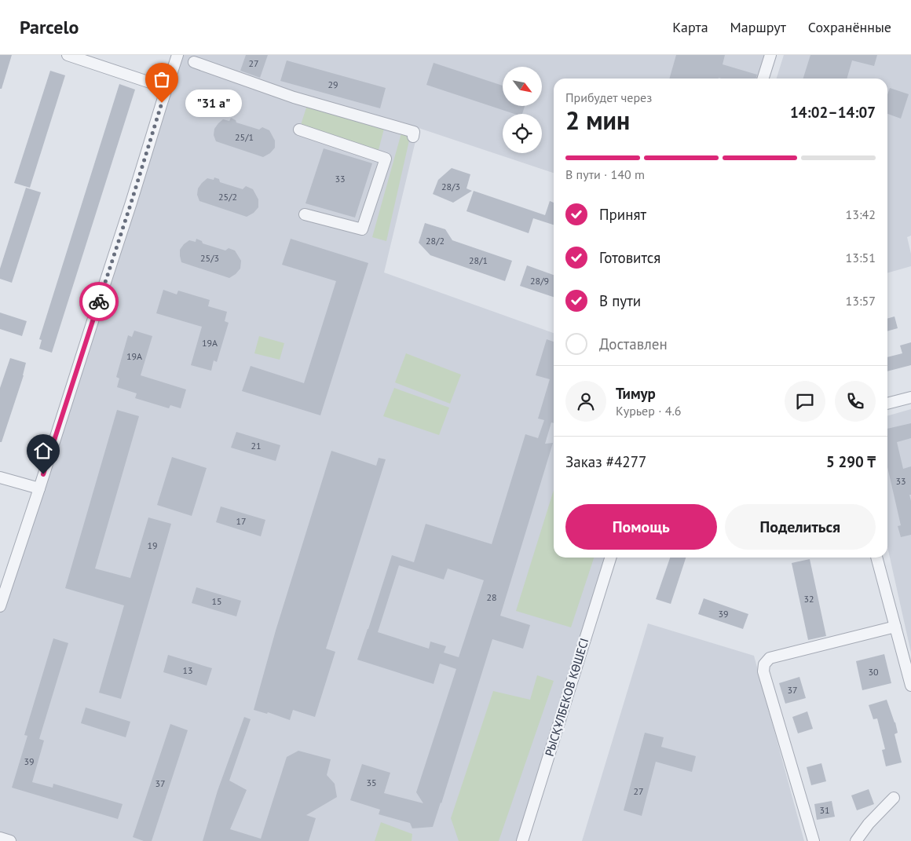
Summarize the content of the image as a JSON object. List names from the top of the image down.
{
  "streets": {
    "street": ["РЫСҚҰЛБЕКОВ КӨШЕСІ"]
  },
  "places": ["\"31 а\""],
  "house_numbers": [
    "27",
    "29",
    "25/1",
    "33",
    "28/3",
    "25/2",
    "28/2",
    "25/3",
    "28/1",
    "28/9",
    "19А",
    "19А",
    "21",
    "33",
    "17",
    "19",
    "28",
    "32",
    "15",
    "39",
    "13",
    "30",
    "37",
    "39",
    "35",
    "37",
    "27",
    "31"
  ],
  "north": "bottom right",
  "page": {
    "header": "Parcelo",
    "nav": ["Карта", "Маршрут", "Сохранённые"],
    "heading": ["2 мин", "Прибудет через", "14:02–14:07"],
    "panel": [
      "Тимур",
      "Курьер · 4.6",
      "Заказ #4277",
      "5 290 ₸"
    ],
    "bubble": "\"31 а\"",
    "bar": "В пути · 140 m",
    "list": [
      ["Принят", "13:42"],
      ["Готовится", "13:51"],
      ["В пути", "13:57"],
      "Доставлен"
    ],
    "buttons": ["Помощь", "Поделиться"]
  }
}
